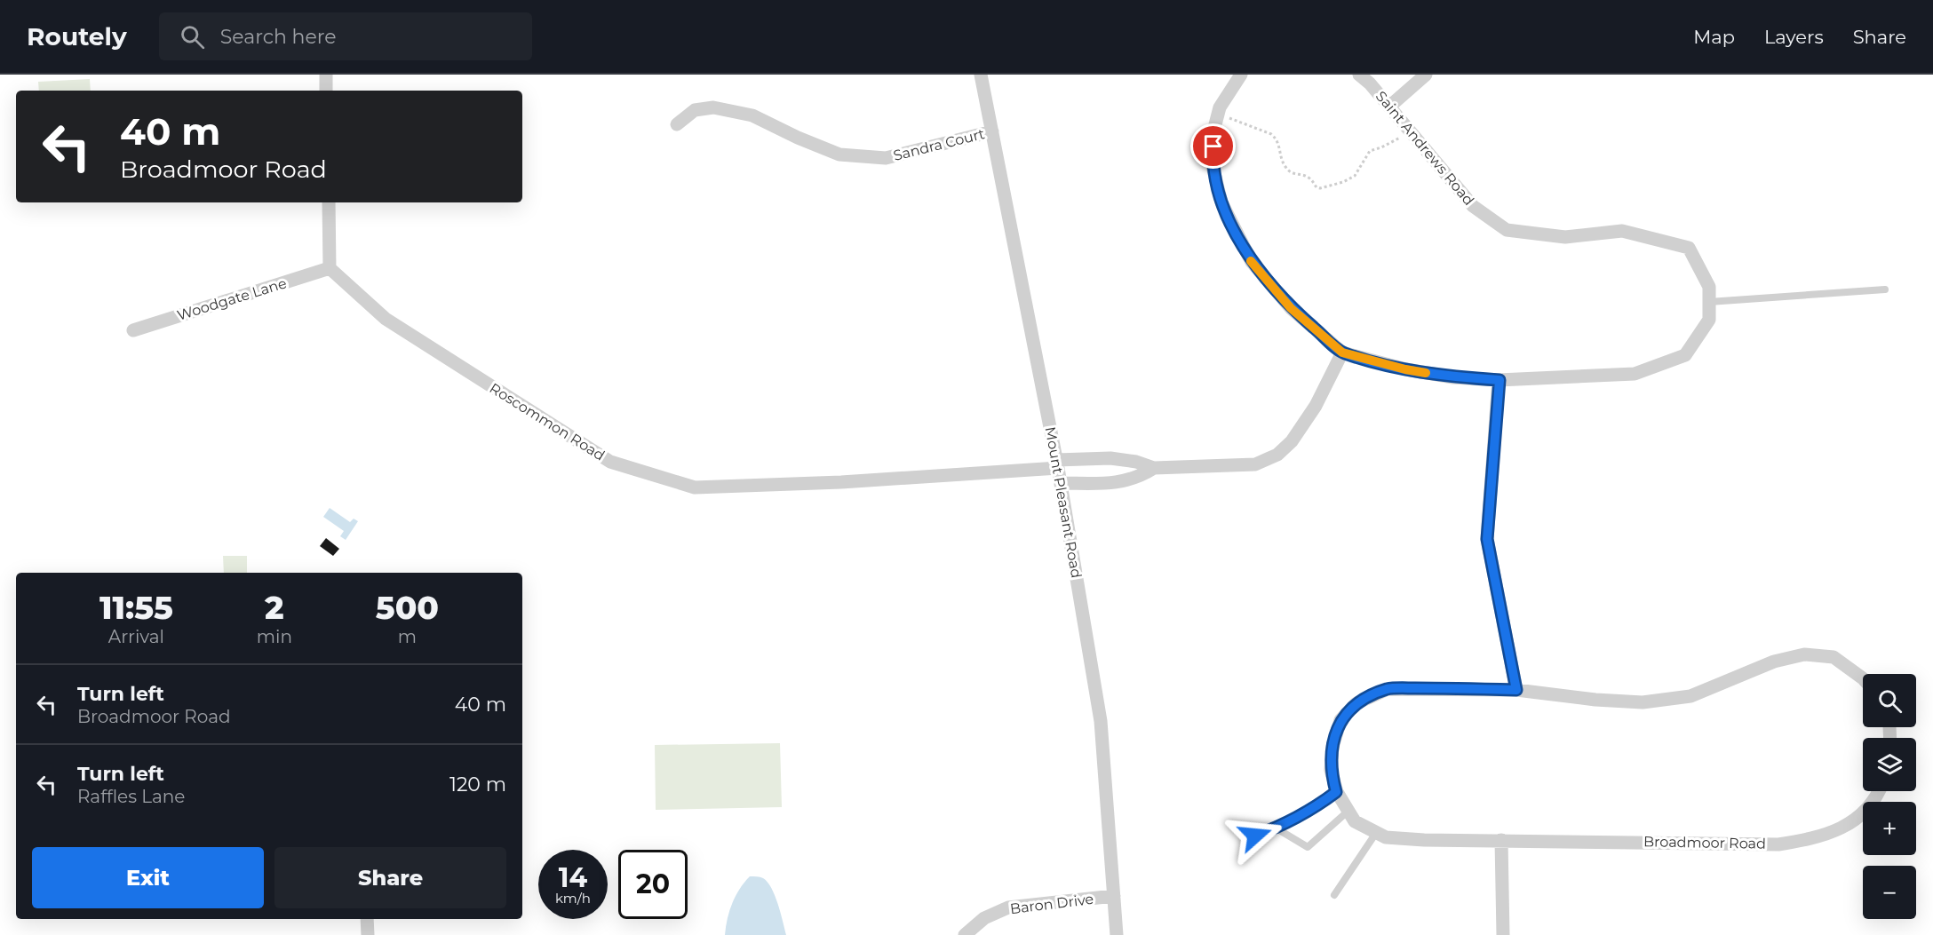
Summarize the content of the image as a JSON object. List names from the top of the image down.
{
  "streets": {
    "street": [
      "Sandra Court",
      "Saint Andrews Road",
      "Woodgate Lane",
      "Roscommon Road",
      "Mount Pleasant Road",
      "Broadmoor Road",
      "Baron Drive"
    ]
  },
  "crossings": [
    ["Sandra Court", "Mount Pleasant Road"],
    ["Woodgate Lane", "Roscommon Road"],
    ["Roscommon Road", "Mount Pleasant Road"],
    ["Mount Pleasant Road", "Baron Drive"]
  ],
  "page": {
    "header": "Routely",
    "search": "Search here",
    "nav": ["Map", "Layers", "Share"],
    "turn": ["40 m", "Broadmoor Road"],
    "eta": [
      "11:55",
      "Arrival",
      "2",
      "min",
      "500",
      "m"
    ],
    "list": [
      {
        "name": "Turn left",
        "note": "Broadmoor Road",
        "value": "40 m"
      },
      {
        "name": "Turn left",
        "note": "Raffles Lane",
        "value": "120 m"
      }
    ],
    "map_buttons": ["+", "−"],
    "buttons": ["Exit", "Share"],
    "speed": "14 km/h",
    "limit": "20"
  }
}
